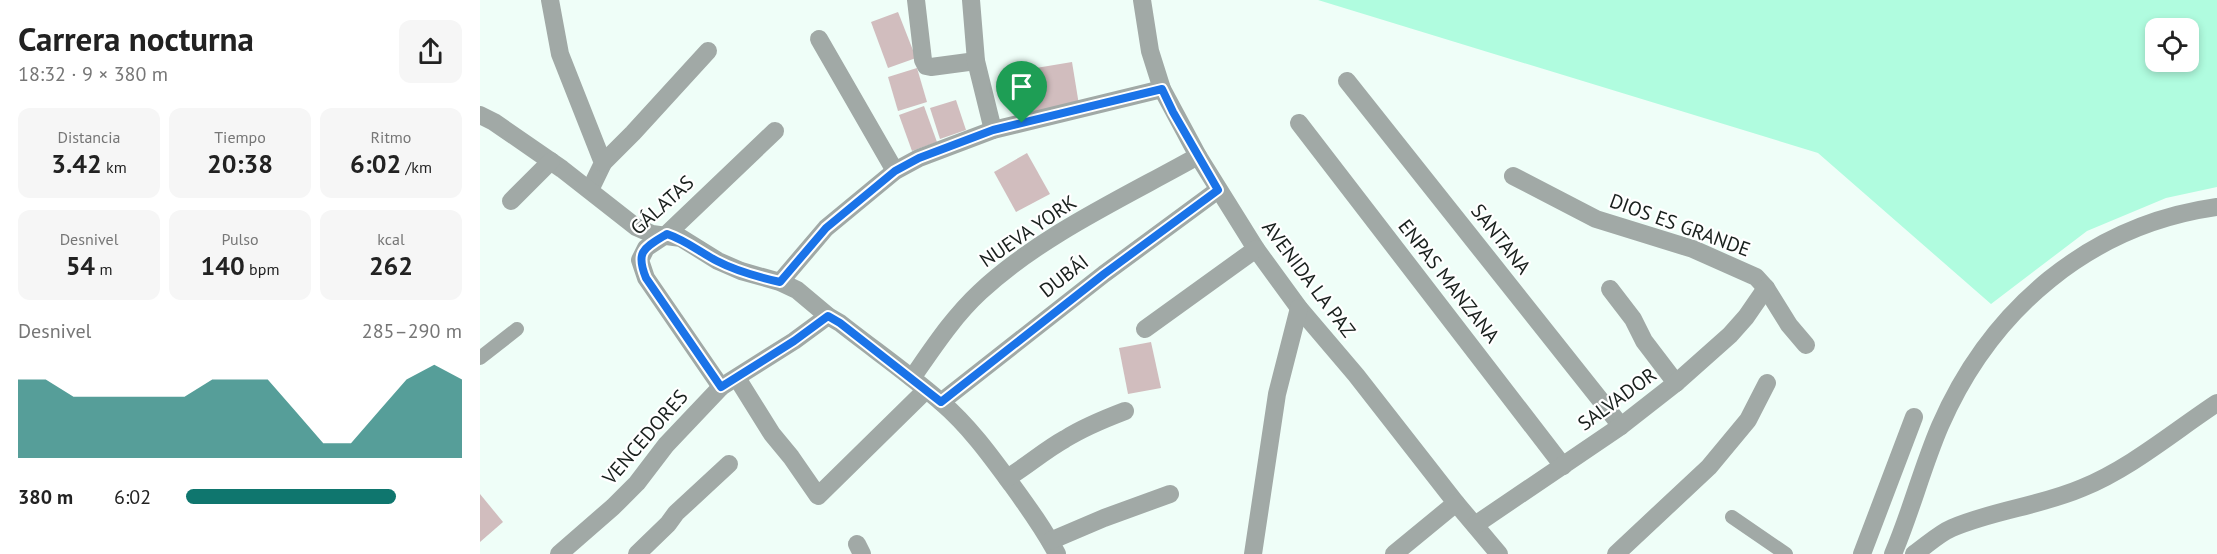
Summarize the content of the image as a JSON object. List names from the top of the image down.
{
  "streets": {
    "street": [
      "GÁLATAS",
      "DIOS ES GRANDE",
      "NUEVA YORK",
      "SANTANA",
      "DUBÁI",
      "AVENIDA LA PAZ",
      "ENPAS MANZANA",
      "SALVADOR",
      "VENCEDORES"
    ]
  },
  "crossings": [
    ["GÁLATAS", "VENCEDORES"],
    ["DIOS ES GRANDE", "SALVADOR"],
    ["NUEVA YORK", "AVENIDA LA PAZ"],
    ["SANTANA", "SALVADOR"],
    ["DUBÁI", "AVENIDA LA PAZ"],
    ["AVENIDA LA PAZ", "SALVADOR"],
    ["ENPAS MANZANA", "SALVADOR"]
  ],
  "page": {
    "heading": ["Carrera nocturna", "18:32 · 9 × 380 m"],
    "stats": [
      ["Distancia", "3.42 km"],
      ["Tiempo", "20:38"],
      ["Ritmo", "6:02 /km"],
      ["Desnivel", "54 m"],
      ["Pulso", "140 bpm"],
      ["kcal", "262"]
    ],
    "chart": ["Desnivel", "285–290 m"],
    "list": [
      {
        "name": "380 m",
        "note": "6:02"
      }
    ]
  }
}
